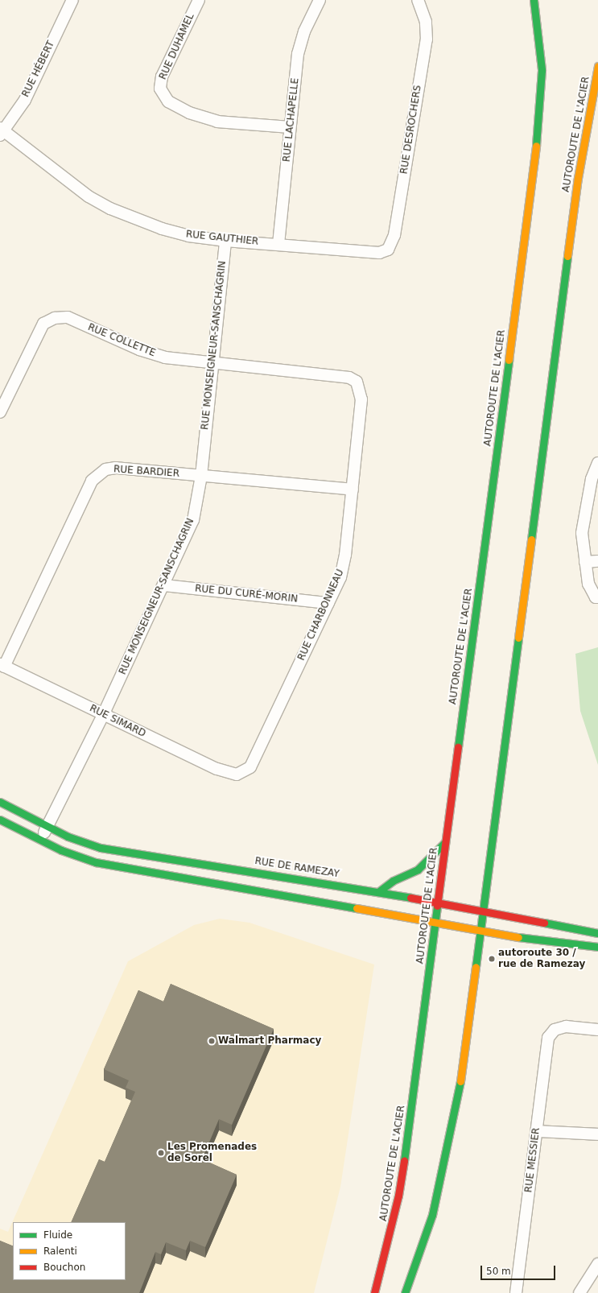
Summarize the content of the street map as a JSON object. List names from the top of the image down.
{
  "streets": {
    "main road": ["AUTOROUTE DE L'ACIER", "RUE DE RAMEZAY"],
    "street": [
      "RUE DUHAMEL",
      "RUE HÉBERT",
      "RUE LACHAPELLE",
      "RUE DESROCHERS",
      "RUE GAUTHIER",
      "RUE COLLETTE",
      "RUE MONSEIGNEUR-SANSCHAGRIN",
      "RUE BARDIER",
      "RUE DU CURÉ-MORIN",
      "RUE CHARBONNEAU",
      "RUE SIMARD",
      "RUE MESSIER"
    ]
  },
  "crossings": [
    ["RUE DUHAMEL", "RUE LACHAPELLE"],
    ["RUE HÉBERT", "RUE GAUTHIER"],
    ["RUE LACHAPELLE", "RUE GAUTHIER"],
    ["RUE DESROCHERS", "RUE GAUTHIER"],
    ["AUTOROUTE DE L'ACIER", "RUE DE RAMEZAY"],
    ["RUE GAUTHIER", "RUE MONSEIGNEUR-SANSCHAGRIN"],
    ["RUE COLLETTE", "RUE MONSEIGNEUR-SANSCHAGRIN"],
    ["RUE COLLETTE", "RUE CHARBONNEAU"],
    ["RUE MONSEIGNEUR-SANSCHAGRIN", "RUE BARDIER"],
    ["RUE MONSEIGNEUR-SANSCHAGRIN", "RUE DU CURÉ-MORIN"],
    ["RUE MONSEIGNEUR-SANSCHAGRIN", "RUE SIMARD"],
    ["RUE MONSEIGNEUR-SANSCHAGRIN", "RUE DE RAMEZAY"],
    ["RUE BARDIER", "RUE CHARBONNEAU"],
    ["RUE BARDIER", "RUE SIMARD"],
    ["RUE DU CURÉ-MORIN", "RUE CHARBONNEAU"],
    ["RUE CHARBONNEAU", "RUE SIMARD"]
  ],
  "places": ["autoroute 30 / rue de Ramezay", "Walmart Pharmacy", "Les Promenades de Sorel"],
  "legend": ["Fluide", "Ralenti", "Bouchon"],
  "scale_bar": "50 m"
}
